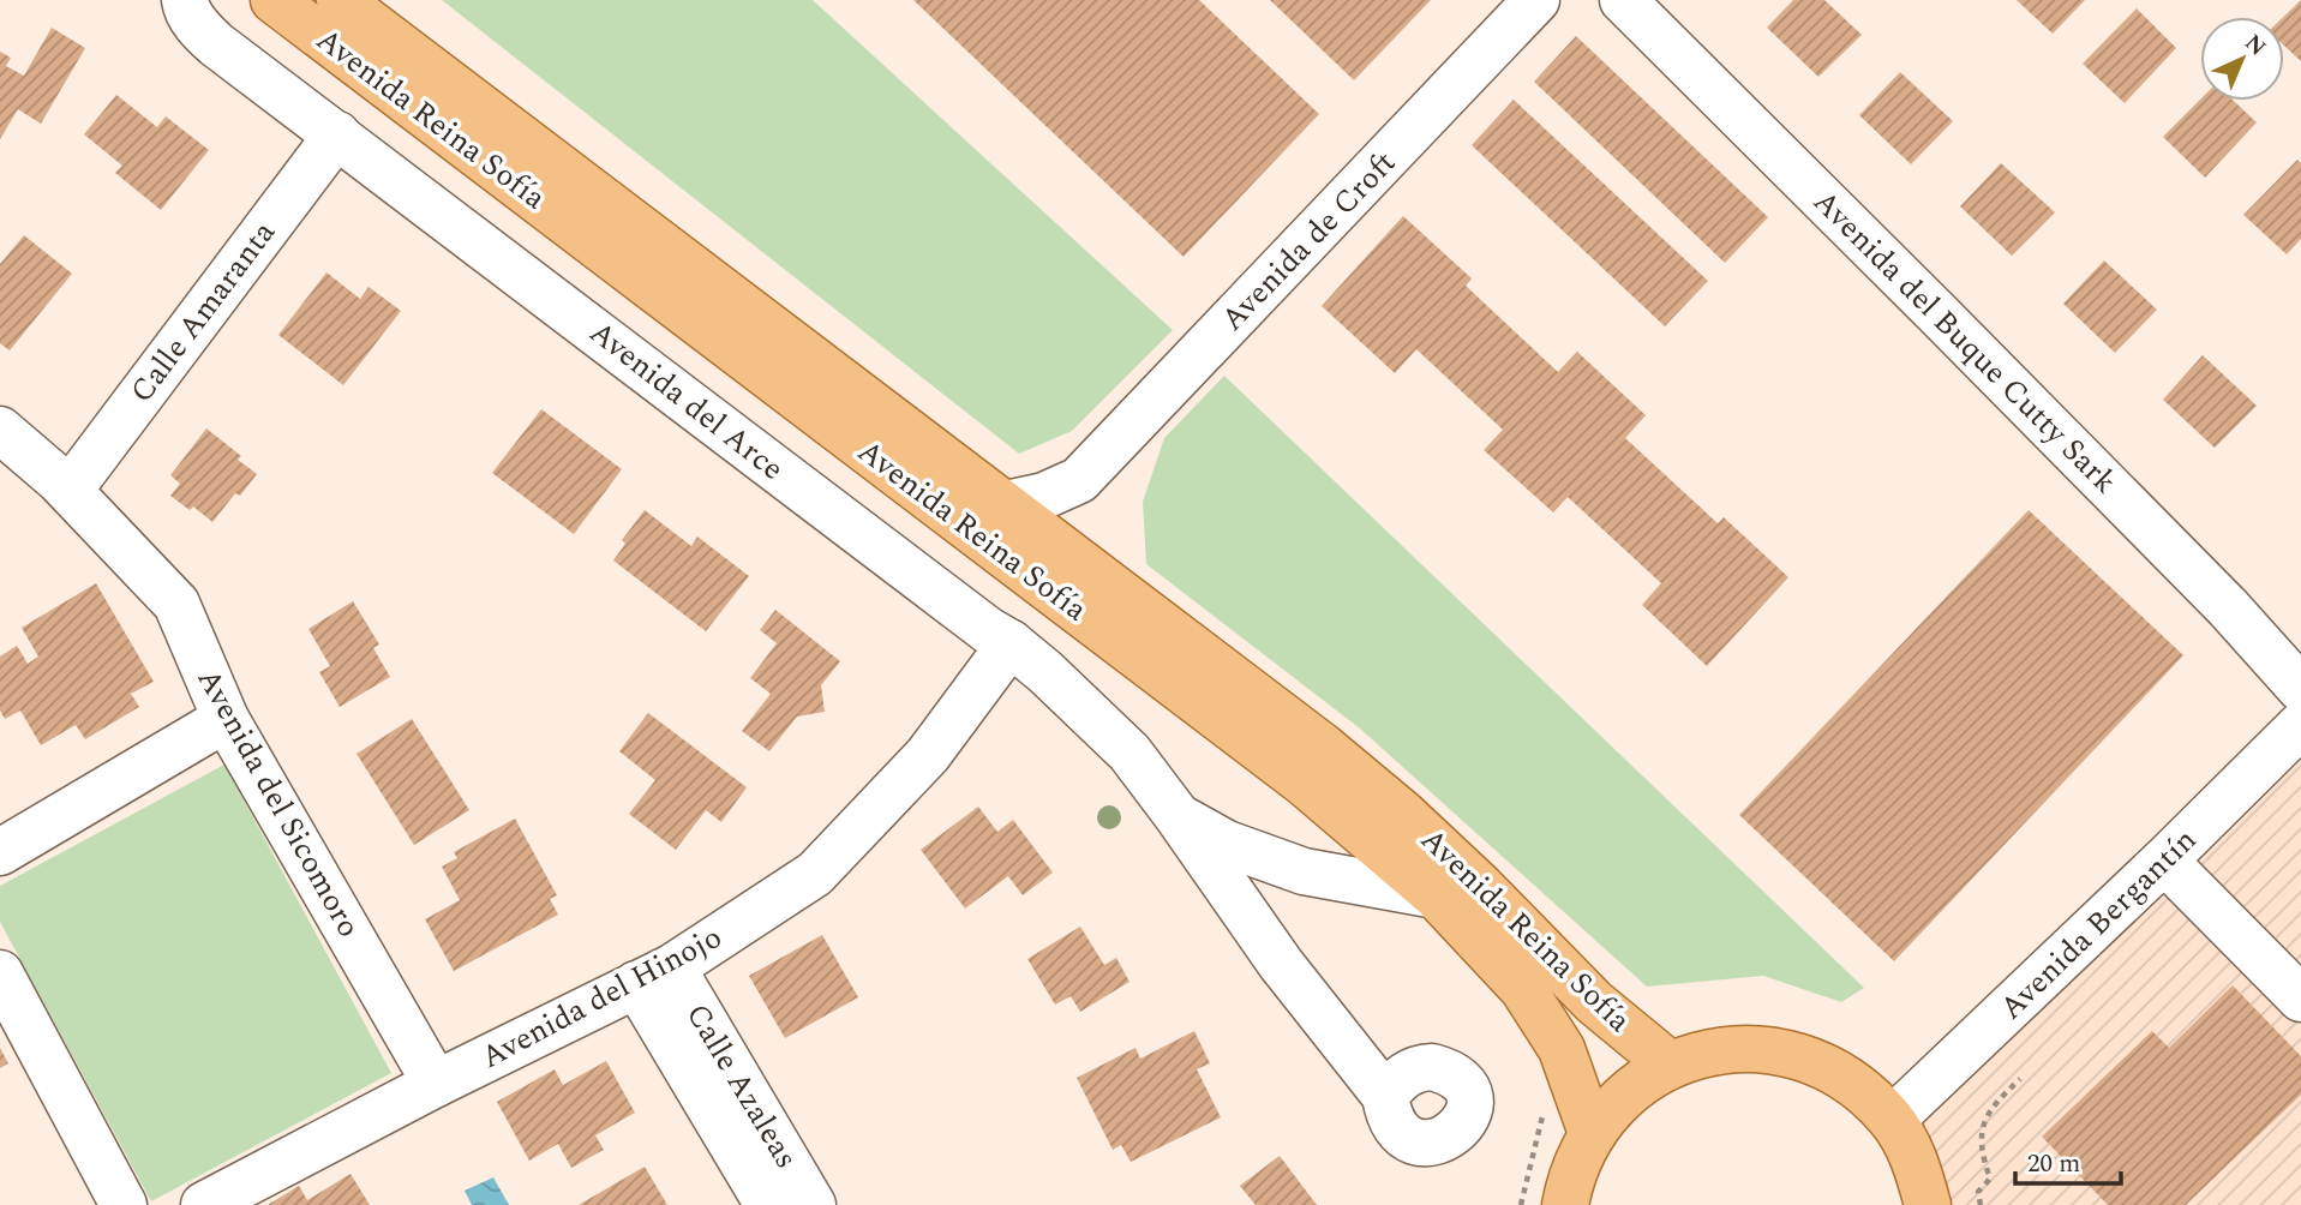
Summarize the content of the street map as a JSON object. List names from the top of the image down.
{
  "streets": {
    "main road": ["Avenida Reina Sofía"],
    "street": [
      "Avenida de Croft",
      "Calle Amaranta",
      "Avenida del Buque Cutty Sark",
      "Avenida del Arce",
      "Avenida del Sicomoro",
      "Avenida Bergantín",
      "Avenida del Hinojo",
      "Calle Azaleas"
    ]
  },
  "crossings": [
    ["Avenida Reina Sofía", "Avenida de Croft"],
    ["Avenida Reina Sofía", "Avenida del Arce"],
    ["Calle Amaranta", "Avenida del Arce"],
    ["Calle Amaranta", "Avenida del Sicomoro"],
    ["Avenida del Arce", "Avenida del Hinojo"],
    ["Avenida del Sicomoro", "Avenida del Hinojo"],
    ["Avenida del Hinojo", "Calle Azaleas"]
  ],
  "scale_bar": "20 m",
  "north": "top right"
}
